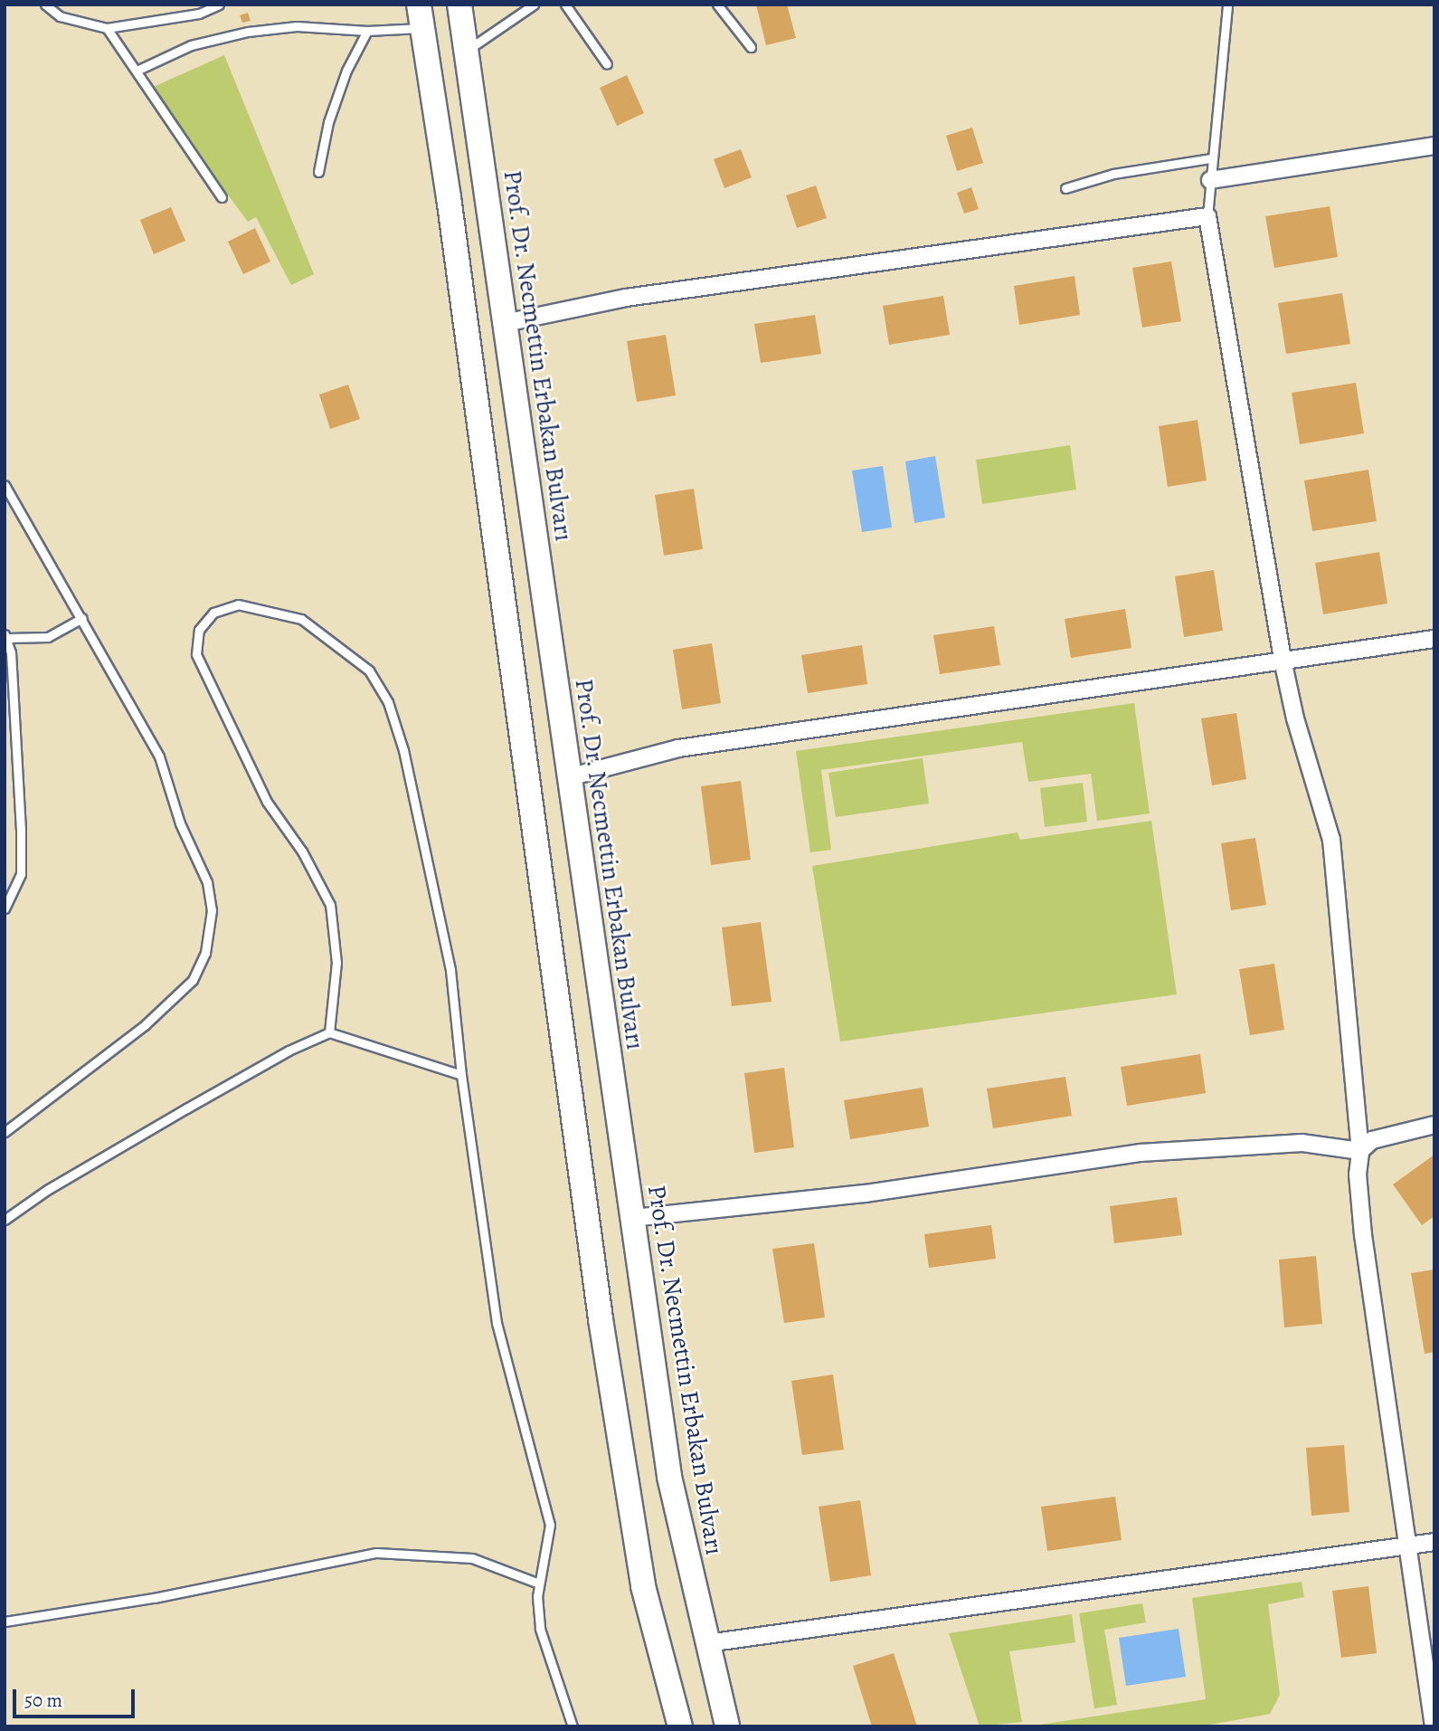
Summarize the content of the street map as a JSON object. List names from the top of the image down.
{
  "streets": {
    "main road": ["Prof. Dr. Necmettin Erbakan Bulvarı"]
  },
  "scale_bar": "50 m"
}
